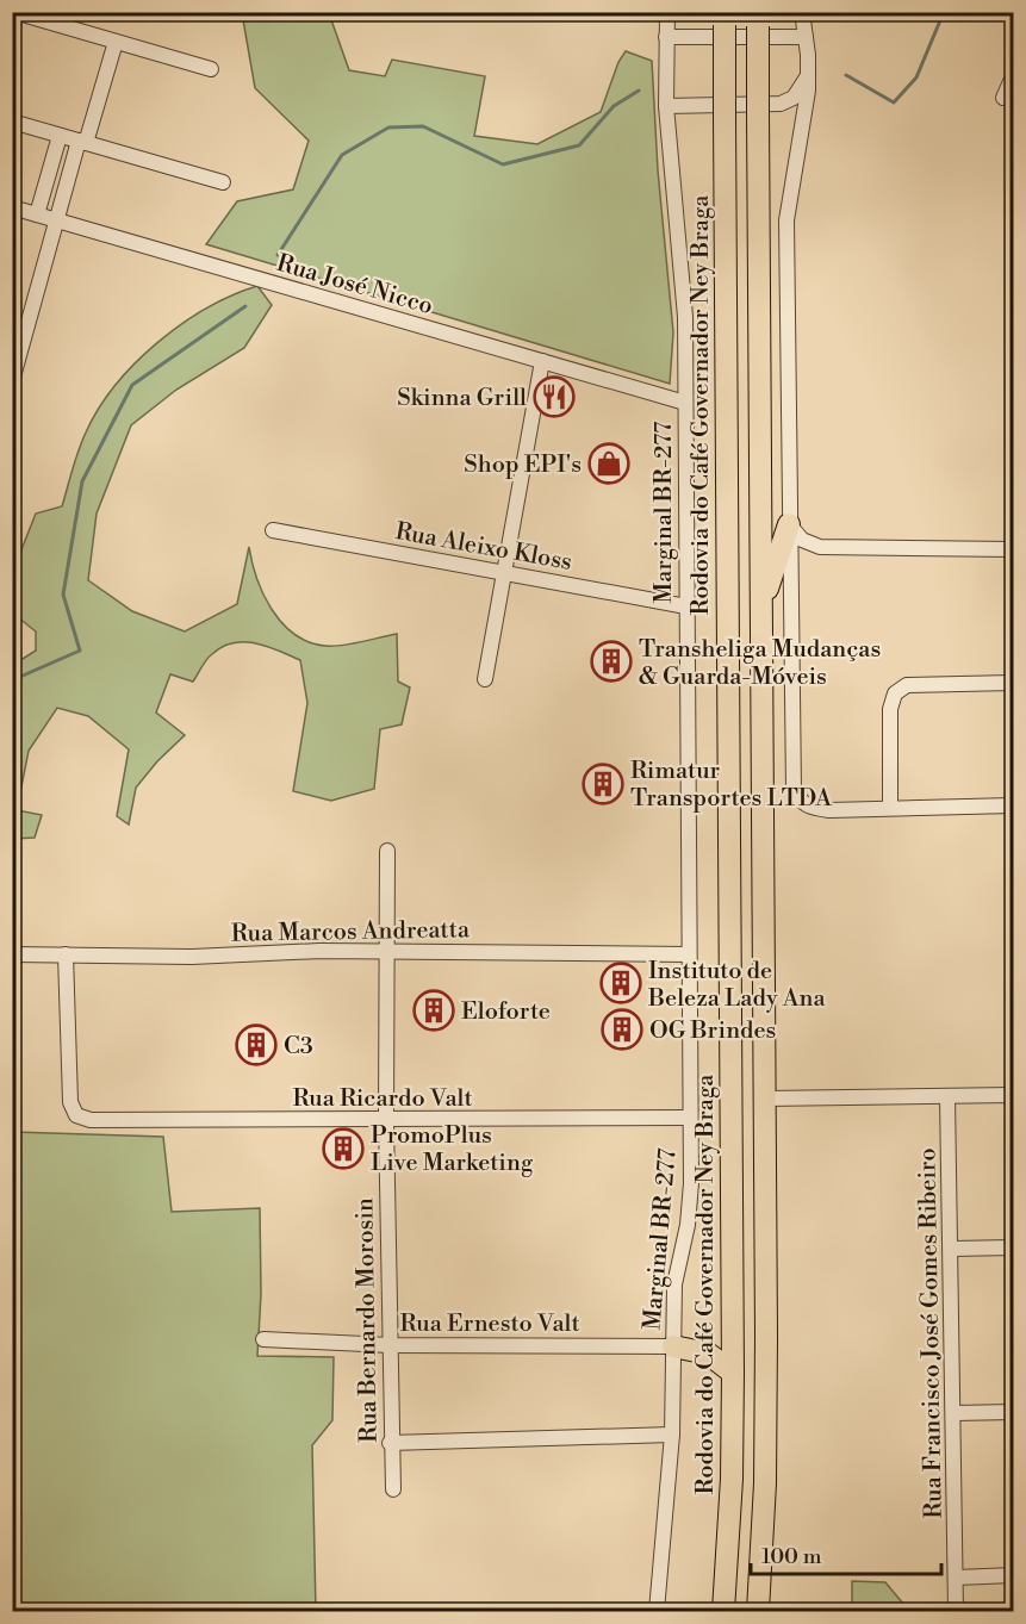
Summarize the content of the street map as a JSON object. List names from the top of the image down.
{
  "streets": {
    "highway": ["Rodovia do Café Governador Ney Braga"],
    "street": [
      "Rua José Nicco",
      "Marginal BR-277",
      "Rua Aleixo Kloss",
      "Rua Marcos Andreatta",
      "Rua Ricardo Valt",
      "Rua Bernardo Morosin",
      "Rua Ernesto Valt",
      "Rua Francisco José Gomes Ribeiro"
    ]
  },
  "crossings": [
    ["Rua José Nicco", "Marginal BR-277"],
    ["Marginal BR-277", "Rua Aleixo Kloss"],
    ["Marginal BR-277", "Rua Marcos Andreatta"],
    ["Marginal BR-277", "Rua Ricardo Valt"],
    ["Marginal BR-277", "Rua Ernesto Valt"],
    ["Rua Marcos Andreatta", "Rua Ricardo Valt"],
    ["Rua Marcos Andreatta", "Rua Bernardo Morosin"],
    ["Rua Ricardo Valt", "Rua Bernardo Morosin"],
    ["Rua Bernardo Morosin", "Rua Ernesto Valt"]
  ],
  "places": {
    "restaurant": ["Skinna Grill"],
    "shop": ["Shop EPI's"],
    "building": [
      "Transheliga Mudanças & Guarda-Móveis",
      "Rimatur Transportes LTDA",
      "Instituto de Beleza Lady Ana",
      "Eloforte",
      "OG Brindes",
      "C3",
      "PromoPlus Live Marketing"
    ]
  },
  "scale_bar": "100 m"
}
